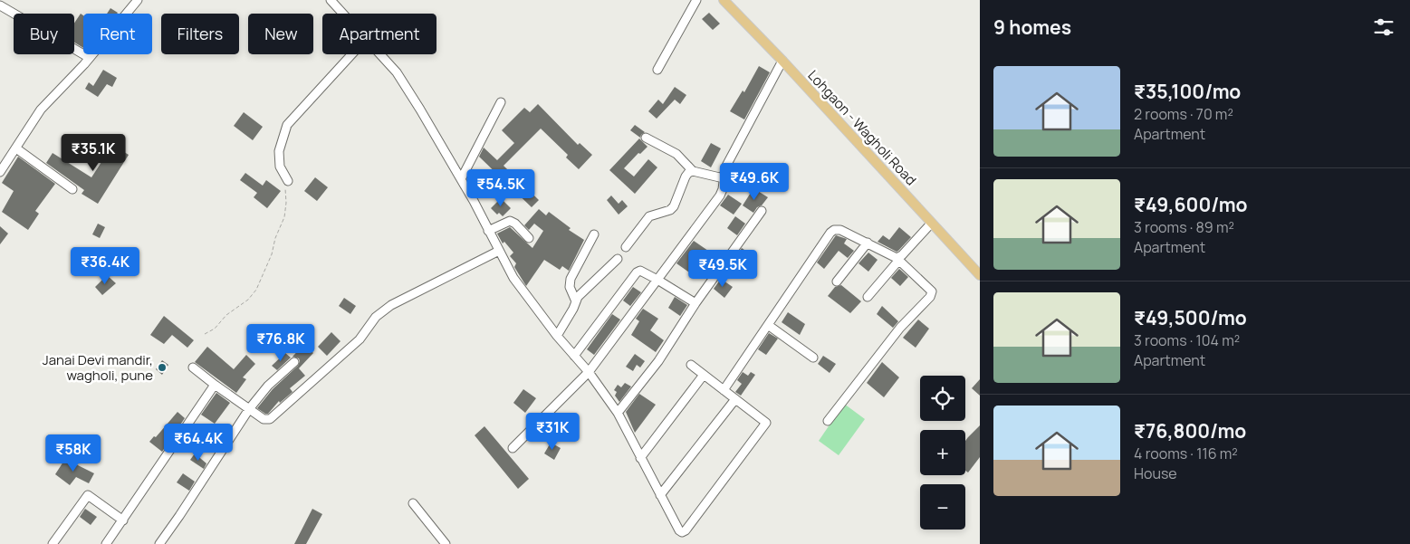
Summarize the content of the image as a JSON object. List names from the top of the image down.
{
  "streets": {
    "main road": ["Lohgaon - Wagholi Road"]
  },
  "places": ["Janai Devi mandir, wagholi, pune"],
  "page": {
    "heading": "9 homes",
    "chip": [
      "Buy",
      "Rent",
      "Filters",
      "New",
      "Apartment"
    ],
    "list": [
      {
        "name": "₹35,100/mo",
        "note": "2 rooms · 70 m² · Apartment"
      },
      {
        "name": "₹49,600/mo",
        "note": "3 rooms · 89 m² · Apartment"
      },
      {
        "name": "₹49,500/mo",
        "note": "3 rooms · 104 m² · Apartment"
      },
      {
        "name": "₹76,800/mo",
        "note": "4 rooms · 116 m² · House"
      }
    ],
    "price": [
      "₹35.1K",
      "₹49.6K",
      "₹54.5K",
      "₹36.4K",
      "₹49.5K",
      "₹76.8K",
      "₹31K",
      "₹64.4K",
      "₹58K"
    ],
    "map_buttons": ["+", "−"]
  }
}
